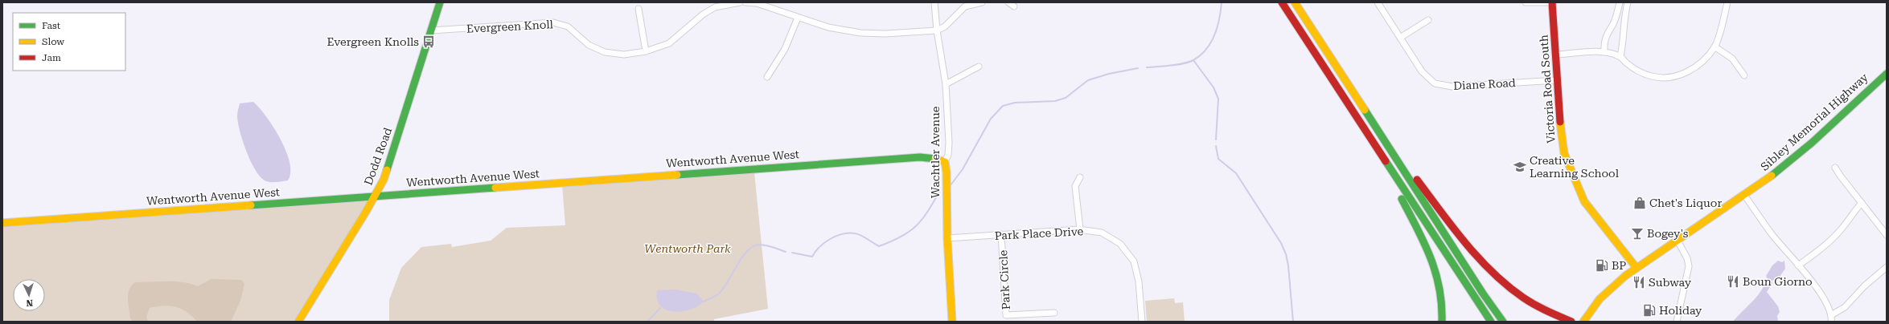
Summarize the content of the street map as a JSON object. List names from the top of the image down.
{
  "streets": {
    "main road": [
      "Victoria Road South",
      "Sibley Memorial Highway",
      "Wachtler Avenue",
      "Dodd Road",
      "Wentworth Avenue West"
    ],
    "street": [
      "Evergreen Knoll",
      "Diane Road",
      "Park Place Drive",
      "Park Circle"
    ]
  },
  "crossings": [
    ["Evergreen Knoll", "Dodd Road"],
    ["Diane Road", "Victoria Road South"],
    ["Victoria Road South", "Sibley Memorial Highway"],
    ["Wachtler Avenue", "Wentworth Avenue West"],
    ["Wachtler Avenue", "Park Place Drive"],
    ["Dodd Road", "Wentworth Avenue West"],
    ["Park Place Drive", "Park Circle"]
  ],
  "parks": ["Wentworth Park"],
  "places": {
    "bus stop": ["Evergreen Knolls"],
    "school or university": ["Creative Learning School"],
    "shop": ["Chet's Liquor"],
    "bar": ["Bogey's"],
    "fuel station": ["BP", "Holiday"],
    "restaurant": ["Boun Giorno", "Subway"]
  },
  "legend": ["Fast", "Slow", "Jam"],
  "north": "bottom"
}
